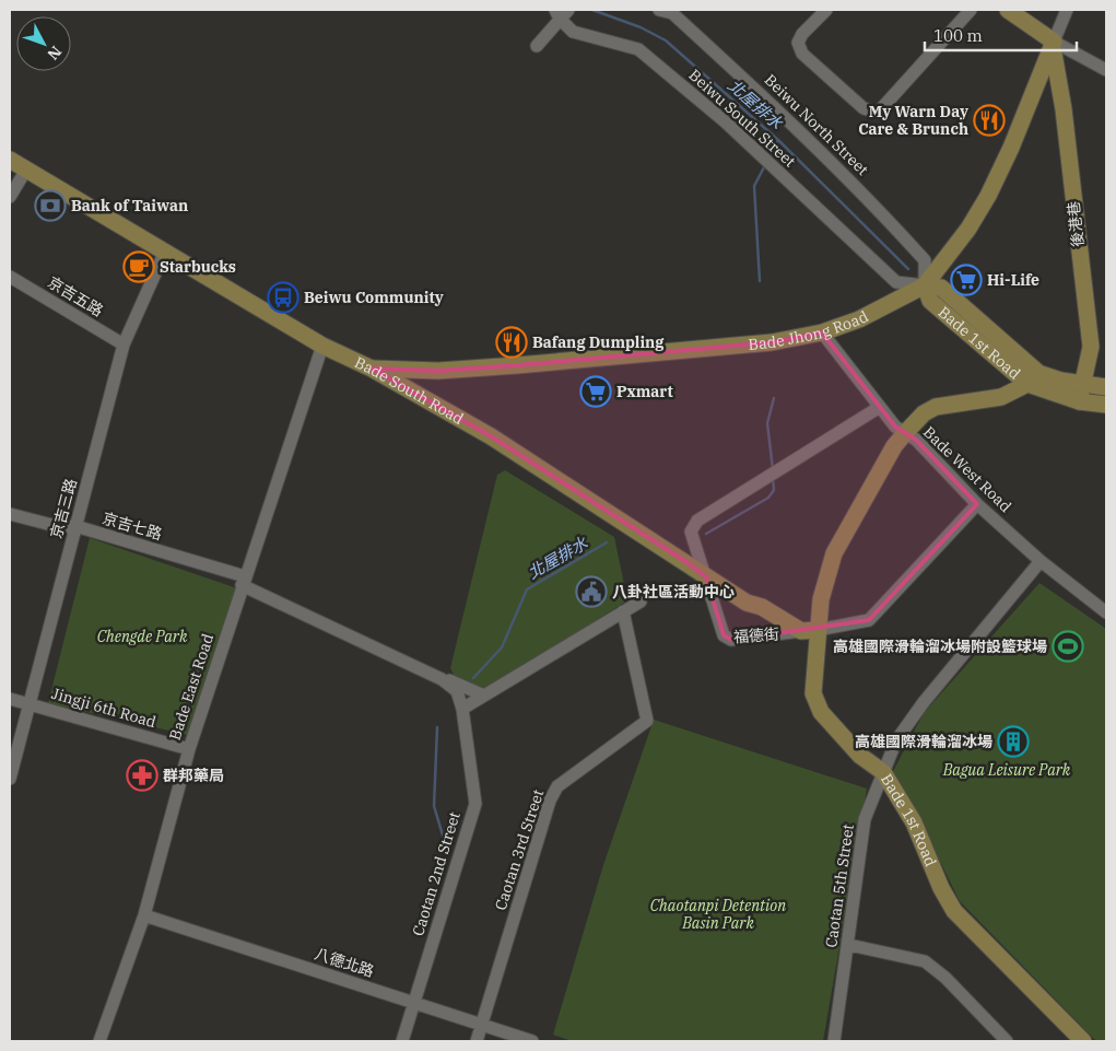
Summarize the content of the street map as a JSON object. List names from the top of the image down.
{
  "streets": {
    "street": [
      "Beiwu South Street",
      "Beiwu North Street",
      "後港巷",
      "京吉五路",
      "Bade Jhong Road",
      "Bade 1st Road",
      "Bade South Road",
      "Bade West Road",
      "京吉三路",
      "京吉七路",
      "福德街",
      "Bade East Road",
      "Jingji 6th Road",
      "Caotan 3rd Street",
      "Caotan 2nd Street",
      "Caotan 5th Street",
      "八德北路"
    ]
  },
  "crossings": [
    ["Beiwu South Street", "Beiwu North Street"],
    ["Beiwu South Street", "Bade Jhong Road"],
    ["Beiwu South Street", "Bade 1st Road"],
    ["Beiwu North Street", "Bade Jhong Road"],
    ["Beiwu North Street", "Bade 1st Road"],
    ["後港巷", "Bade Jhong Road"],
    ["後港巷", "Bade 1st Road"],
    ["京吉五路", "京吉三路"],
    ["Bade Jhong Road", "Bade 1st Road"],
    ["Bade Jhong Road", "Bade South Road"],
    ["Bade Jhong Road", "Bade West Road"],
    ["Bade 1st Road", "Bade South Road"],
    ["Bade 1st Road", "Bade West Road"],
    ["Bade 1st Road", "福德街"],
    ["Bade 1st Road", "Caotan 5th Street"],
    ["Bade South Road", "京吉三路"],
    ["Bade South Road", "福德街"],
    ["Bade South Road", "Bade East Road"],
    ["Bade West Road", "福德街"],
    ["Bade West Road", "Caotan 5th Street"],
    ["京吉三路", "京吉七路"],
    ["京吉三路", "Jingji 6th Road"],
    ["京吉七路", "Bade East Road"],
    ["京吉七路", "Caotan 2nd Street"],
    ["Bade East Road", "Jingji 6th Road"],
    ["Bade East Road", "Caotan 2nd Street"],
    ["Bade East Road", "八德北路"],
    ["Caotan 3rd Street", "八德北路"],
    ["Caotan 2nd Street", "八德北路"]
  ],
  "water": ["北屋排水"],
  "parks": ["Chengde Park", "Bagua Leisure Park", "Chaotanpi Detention Basin Park"],
  "places": {
    "restaurant": ["My Warn Day Care & Brunch", "Bafang Dumpling"],
    "bank": ["Bank of Taiwan"],
    "cafe": ["Starbucks"],
    "supermarket": ["Hi-Life", "Pxmart"],
    "bus stop": ["Beiwu Community"],
    "public building": ["八卦社區活動中心"],
    "sports": ["高雄國際滑輪溜冰場附設籃球場"],
    "building": ["高雄國際滑輪溜冰場"],
    "pharmacy": ["群邦藥局"]
  },
  "scale_bar": "100 m",
  "north": "bottom right"
}
